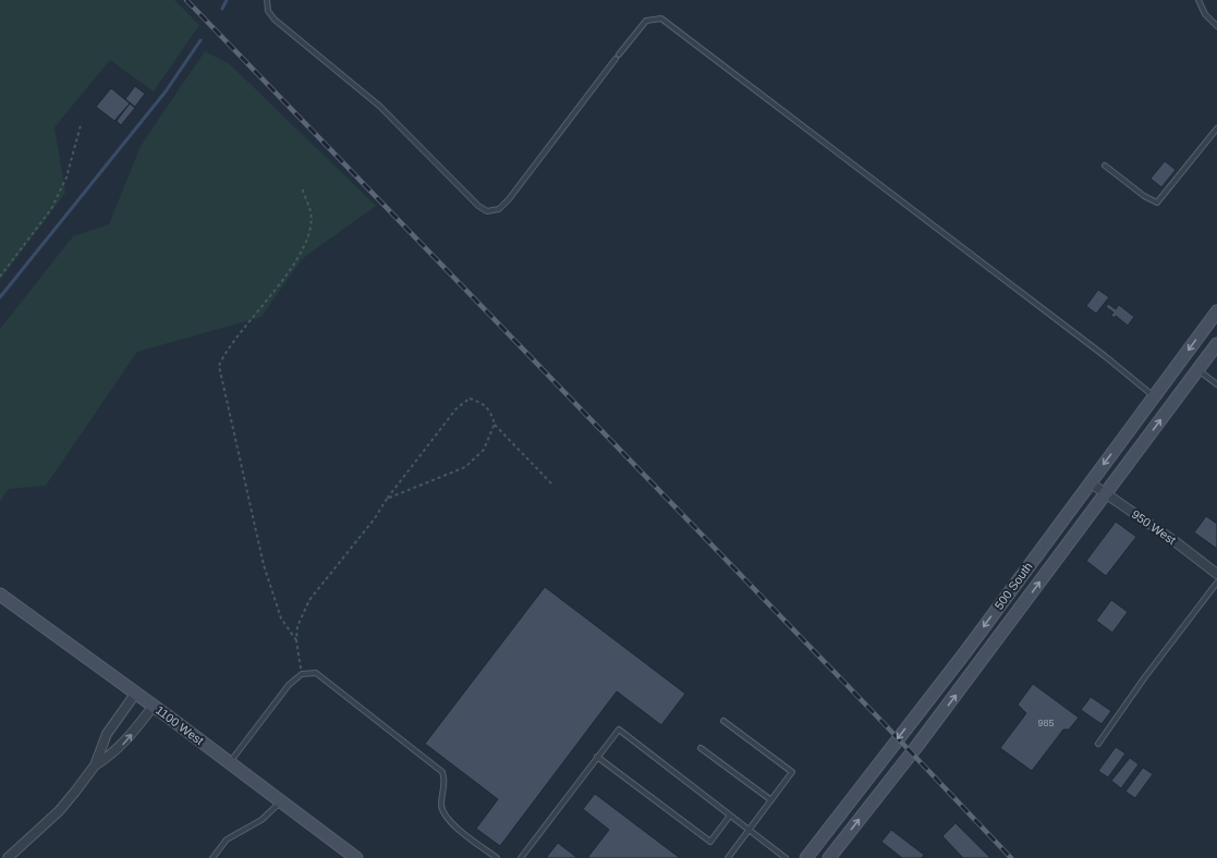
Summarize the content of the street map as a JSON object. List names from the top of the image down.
{
  "streets": {
    "main road": ["500 South", "1100 West"],
    "street": ["950 West"]
  },
  "crossings": [
    ["950 West", "500 South"]
  ],
  "house_numbers": ["985"]
}
